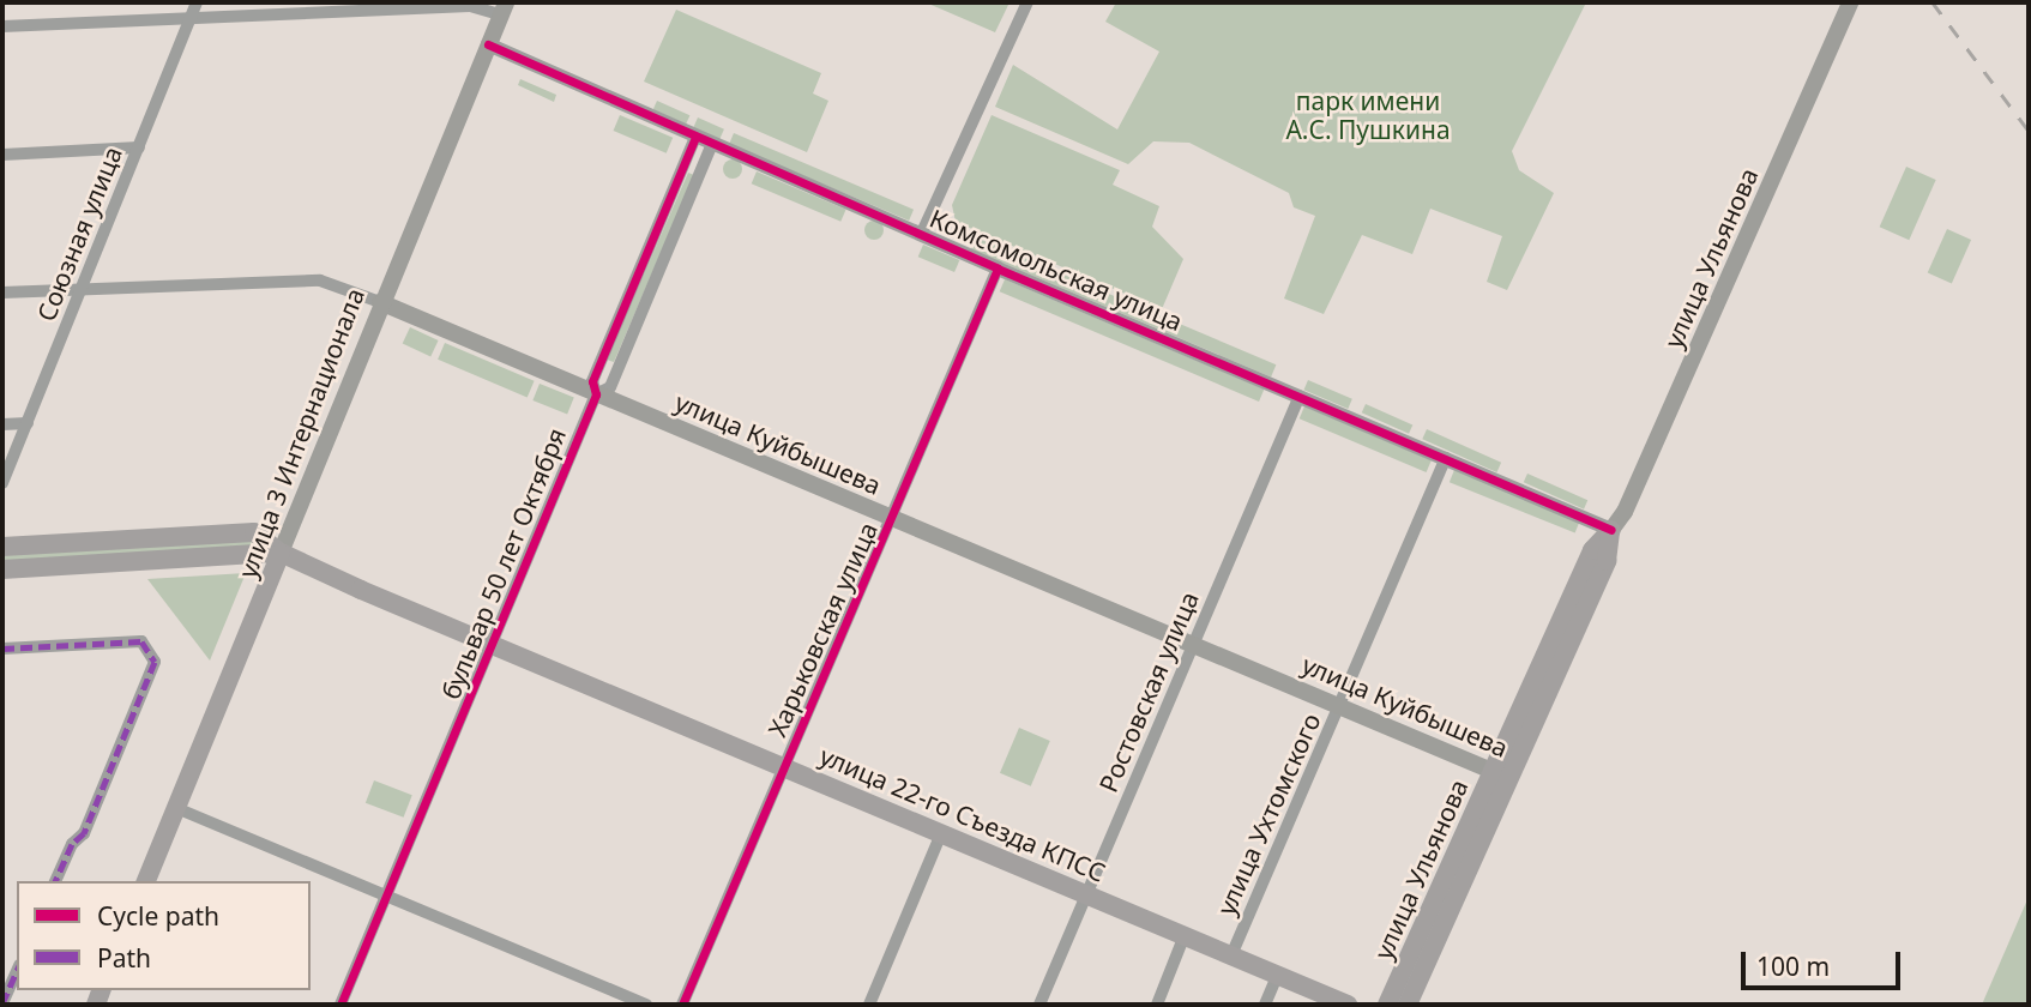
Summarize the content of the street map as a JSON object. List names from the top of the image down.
{
  "streets": {
    "main road": [
      "улица Ульянова",
      "улица 3 Интернационала",
      "улица Куйбышева",
      "улица 22-го Съезда КПСС"
    ],
    "street": [
      "Союзная улица",
      "Комсомольская улица",
      "бульвар 50 лет Октября",
      "Харьковская улица",
      "Ростовская улица",
      "улица Ухтомского"
    ]
  },
  "crossings": [
    ["Союзная улица", "улица Куйбышева"],
    ["улица Ульянова", "Комсомольская улица"],
    ["улица Ульянова", "улица Куйбышева"],
    ["Комсомольская улица", "улица 3 Интернационала"],
    ["Комсомольская улица", "бульвар 50 лет Октября"],
    ["Комсомольская улица", "Харьковская улица"],
    ["Комсомольская улица", "Ростовская улица"],
    ["Комсомольская улица", "улица Ухтомского"],
    ["улица 3 Интернационала", "улица Куйбышева"],
    ["улица 3 Интернационала", "улица 22-го Съезда КПСС"],
    ["улица Куйбышева", "бульвар 50 лет Октября"],
    ["улица Куйбышева", "Харьковская улица"],
    ["улица Куйбышева", "Ростовская улица"],
    ["улица Куйбышева", "улица Ухтомского"],
    ["бульвар 50 лет Октября", "улица 22-го Съезда КПСС"],
    ["Харьковская улица", "улица 22-го Съезда КПСС"],
    ["Ростовская улица", "улица 22-го Съезда КПСС"],
    ["улица 22-го Съезда КПСС", "улица Ухтомского"]
  ],
  "parks": ["парк имени А.С. Пушкина"],
  "legend": ["Cycle path", "Path"],
  "scale_bar": "100 m"
}
